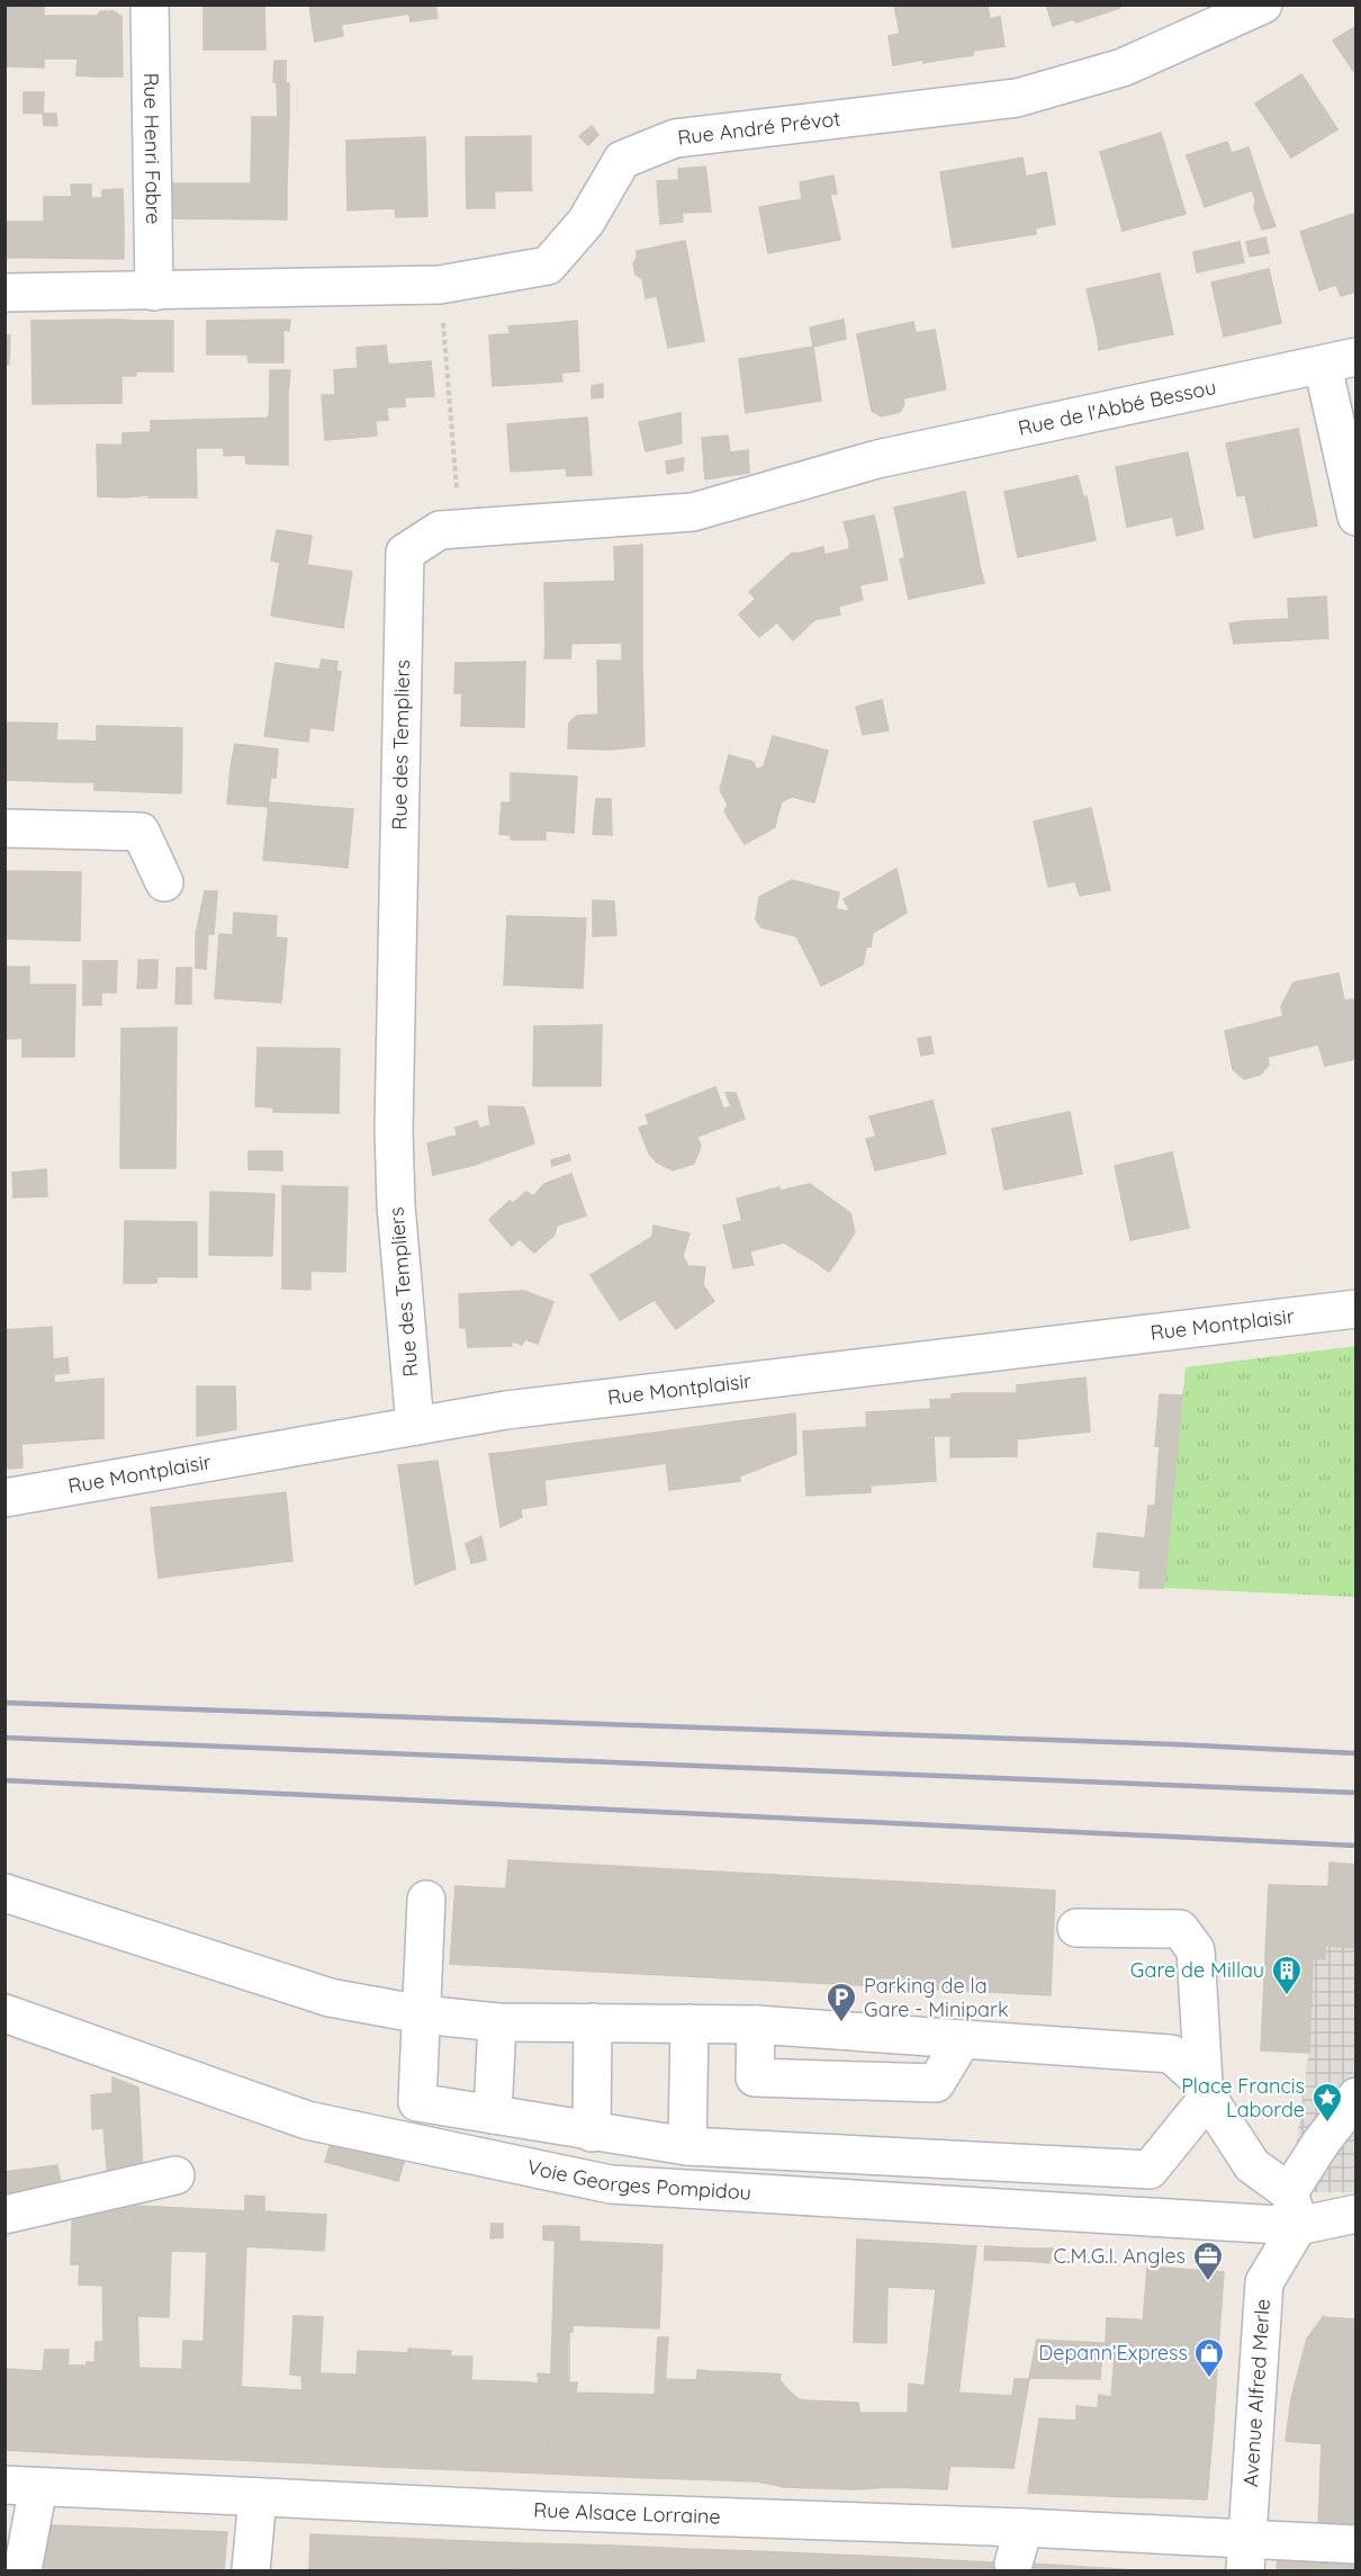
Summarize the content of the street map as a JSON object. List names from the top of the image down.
{
  "streets": {
    "street": [
      "Rue André Prévot",
      "Rue Henri Fabre",
      "Rue de l'Abbé Bessou",
      "Rue des Templiers",
      "Rue Montplaisir",
      "Voie Georges Pompidou",
      "Avenue Alfred Merle",
      "Rue Alsace Lorraine"
    ]
  },
  "crossings": [
    ["Rue André Prévot", "Rue Henri Fabre"],
    ["Rue de l'Abbé Bessou", "Rue des Templiers"],
    ["Rue des Templiers", "Rue Montplaisir"],
    ["Voie Georges Pompidou", "Avenue Alfred Merle"],
    ["Avenue Alfred Merle", "Rue Alsace Lorraine"]
  ],
  "places": {
    "building": ["Gare de Millau"],
    "parking": ["Parking de la Gare - Minipark"],
    "place": ["Place Francis Laborde"],
    "office": ["C.M.G.I. Angles"],
    "shop": ["Depann’Express"]
  }
}
